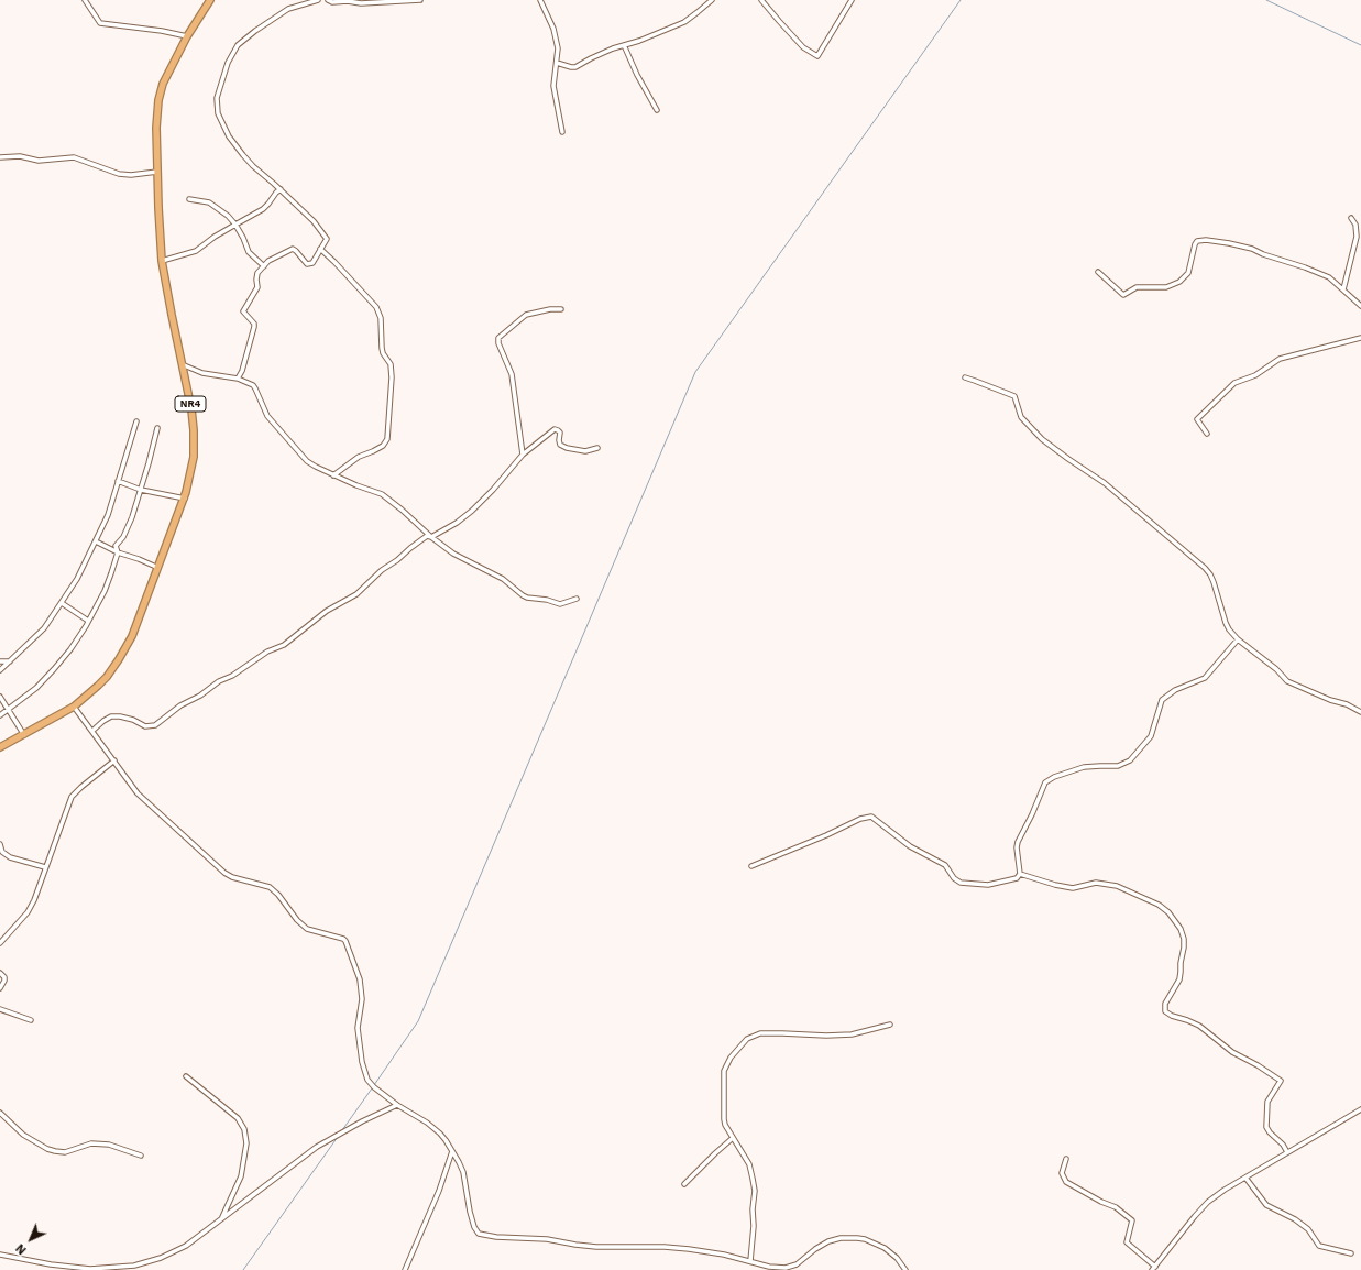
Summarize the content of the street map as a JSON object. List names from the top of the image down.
{
  "streets": {
    "highway": ["NR4"]
  },
  "north": "bottom left"
}
